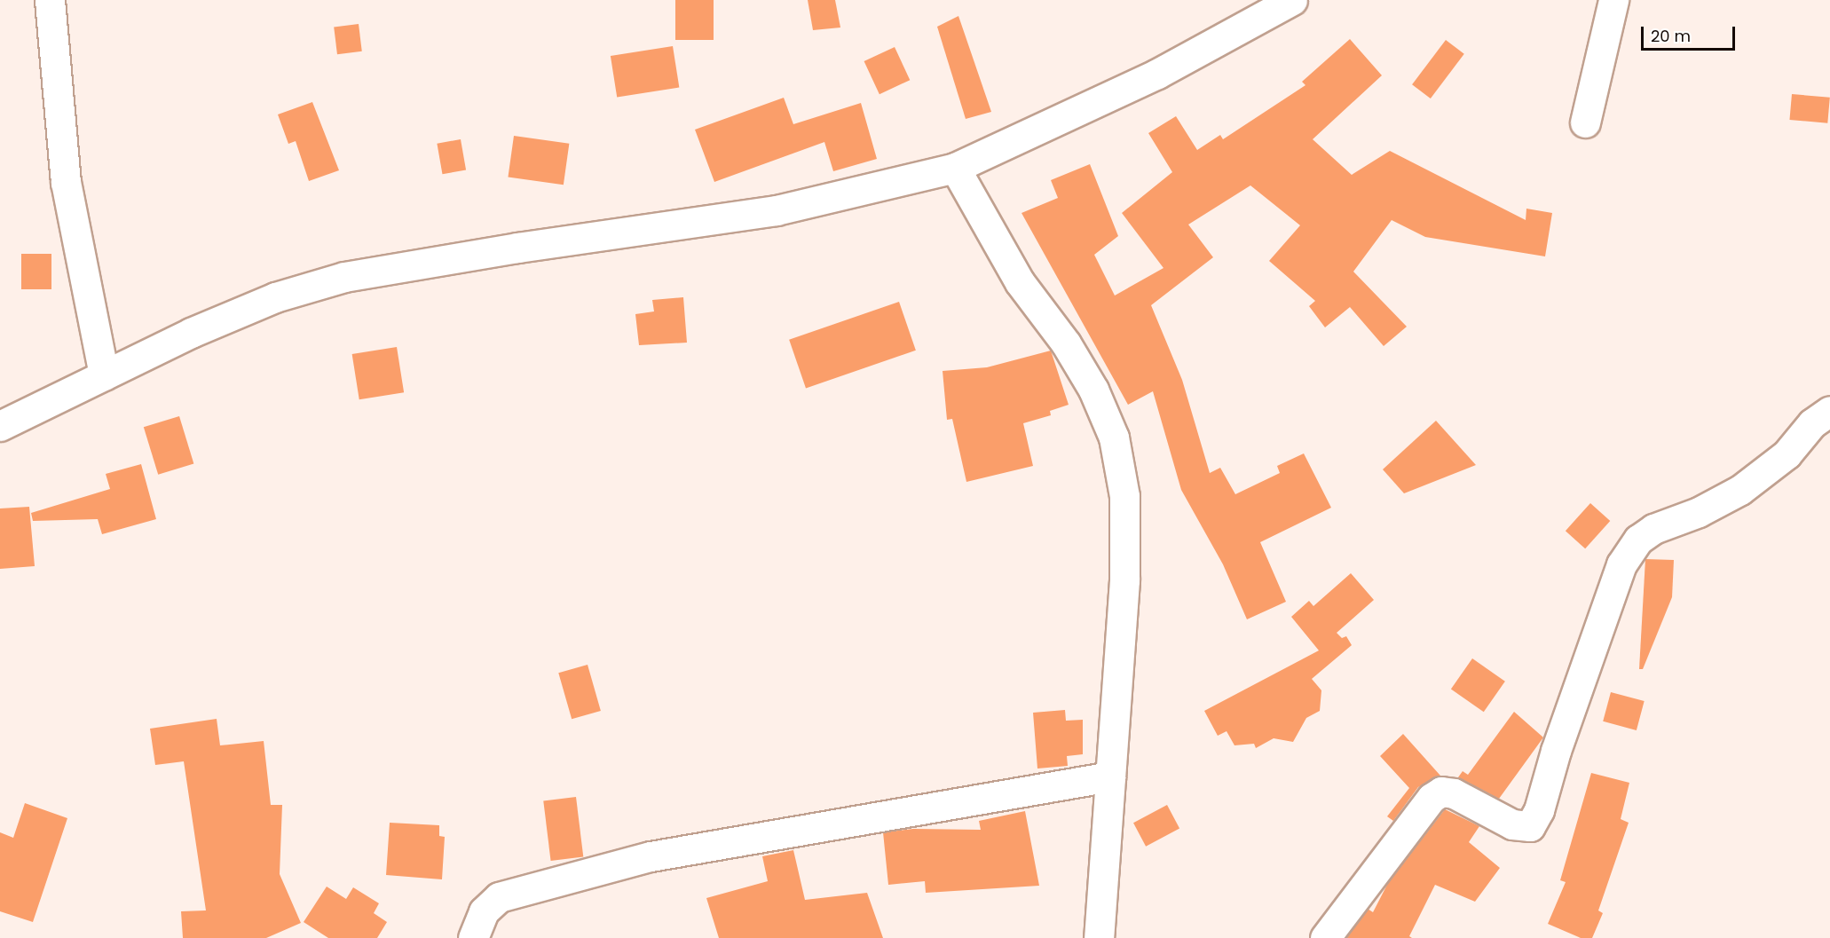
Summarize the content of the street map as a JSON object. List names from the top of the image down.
{
  "scale_bar": "20 m"
}
